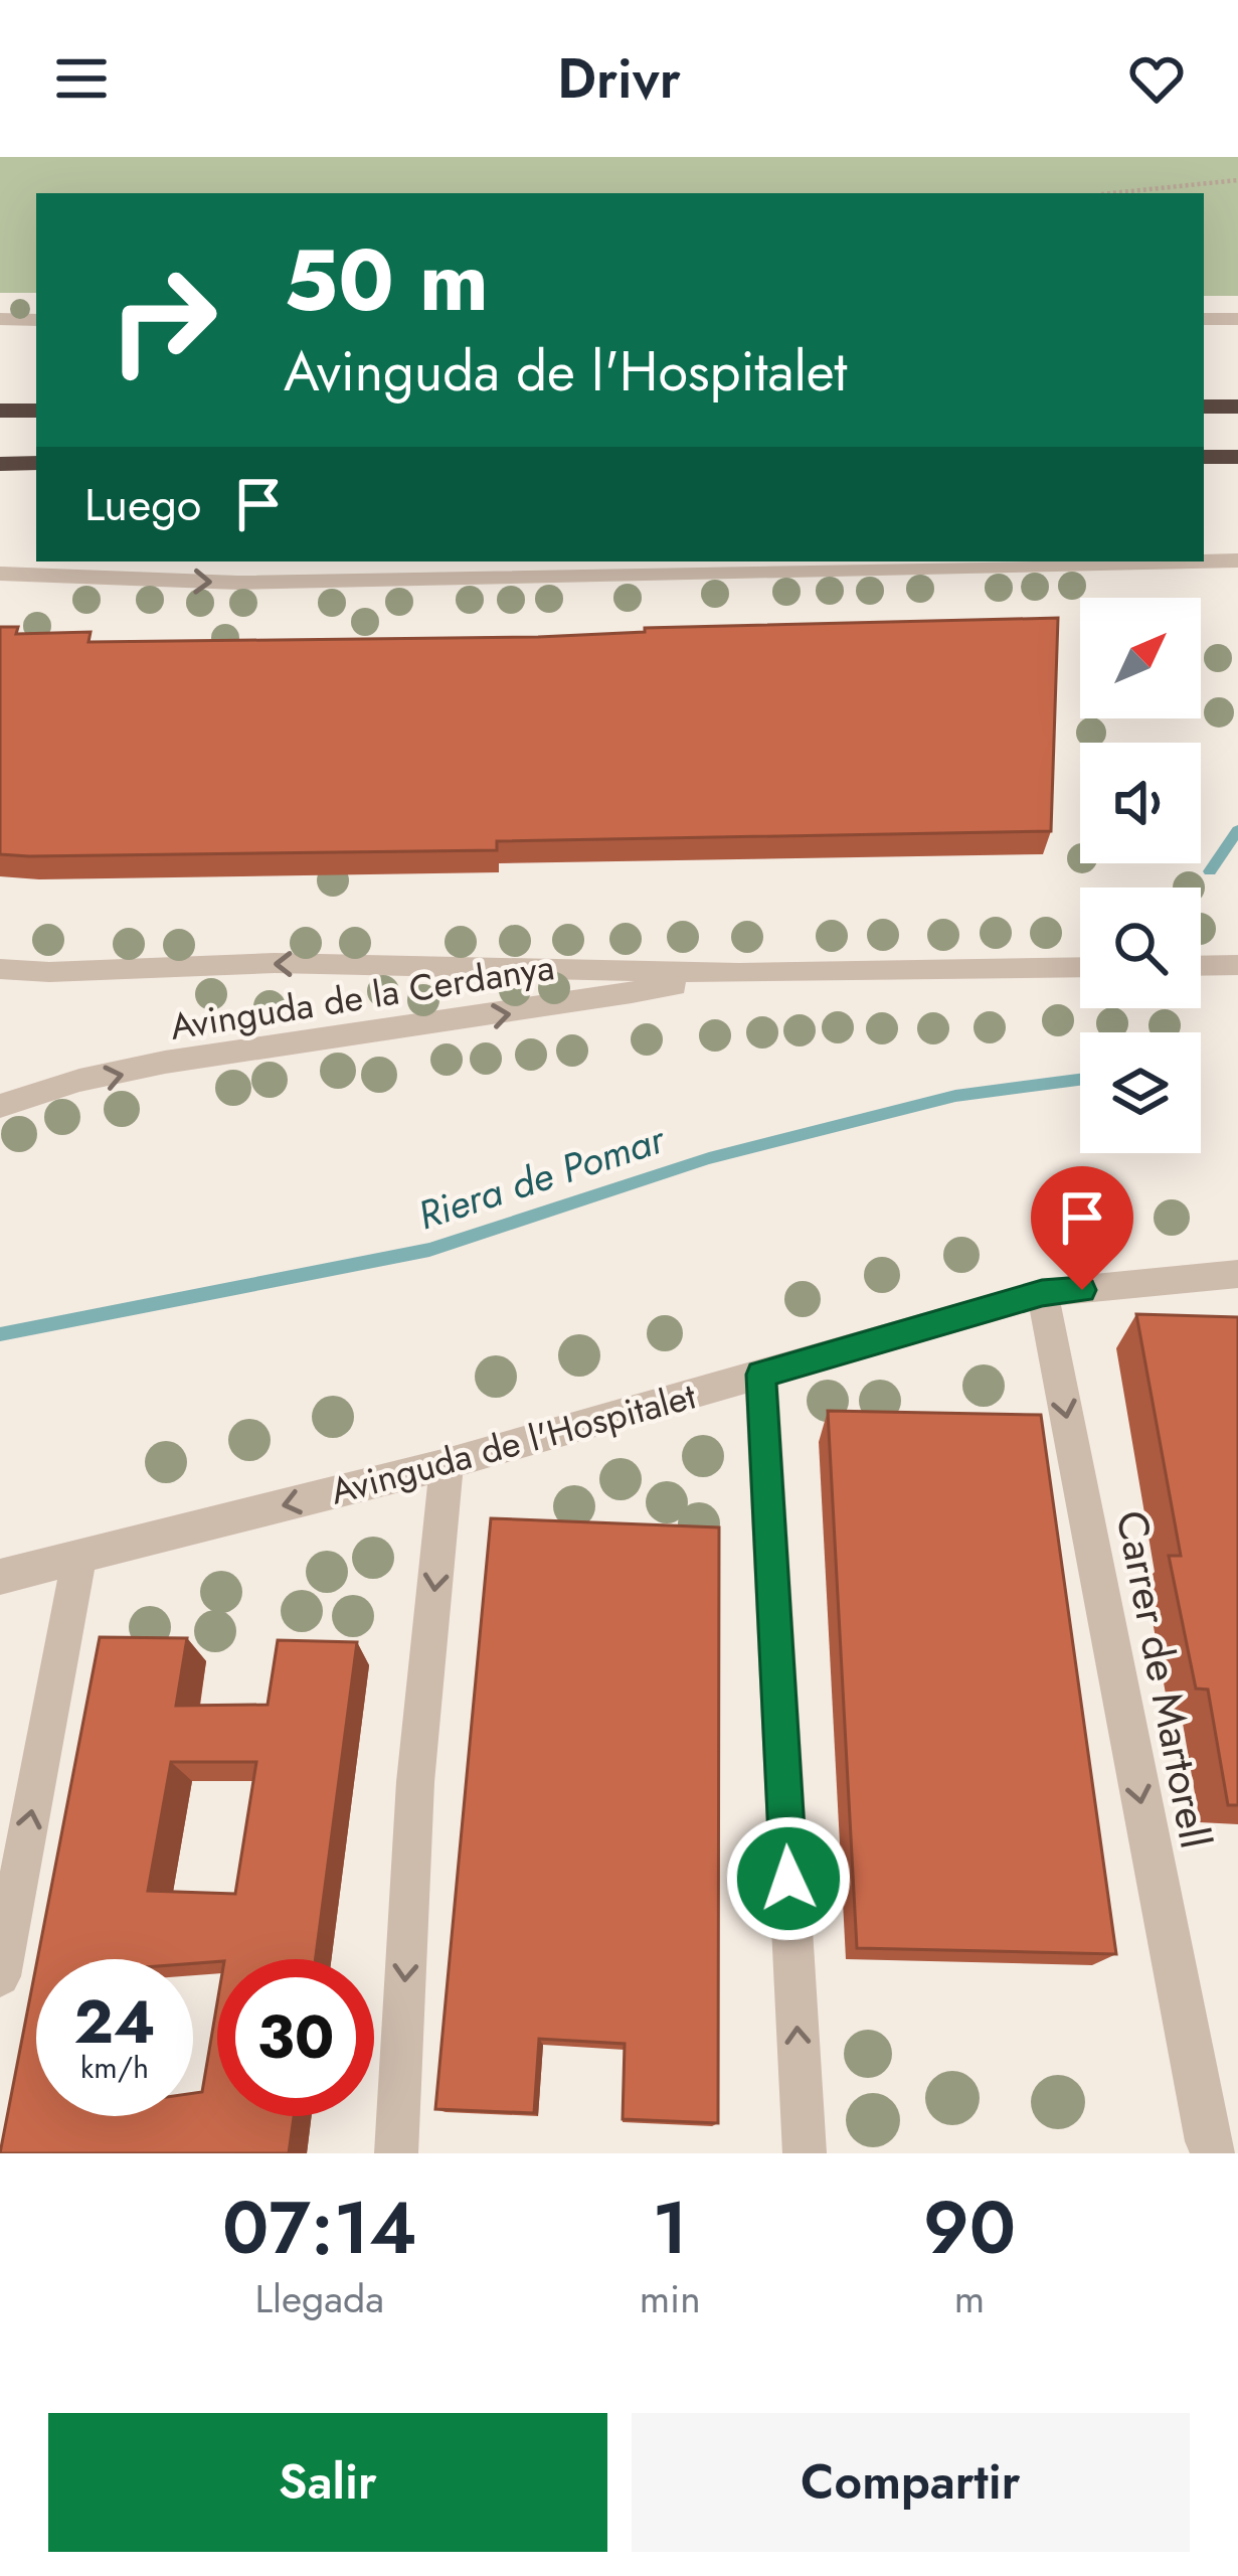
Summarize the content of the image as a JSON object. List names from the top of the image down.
{
  "streets": {
    "street": ["Avinguda de la Cerdanya", "Avinguda de l'Hospitalet", "Carrer de Martorell"]
  },
  "crossings": [
    ["Avinguda de l'Hospitalet", "Carrer de Martorell"]
  ],
  "one_way": ["Carrer de Martorell"],
  "water": ["Riera de Pomar"],
  "north": "top right",
  "page": {
    "header": "Drivr",
    "turn": ["50 m", "Avinguda de l'Hospitalet"],
    "then": "Luego",
    "speed": "24 km/h",
    "limit": "30",
    "eta": [
      "07:14",
      "Llegada",
      "1",
      "min",
      "90",
      "m"
    ],
    "buttons": ["Salir", "Compartir"]
  }
}
